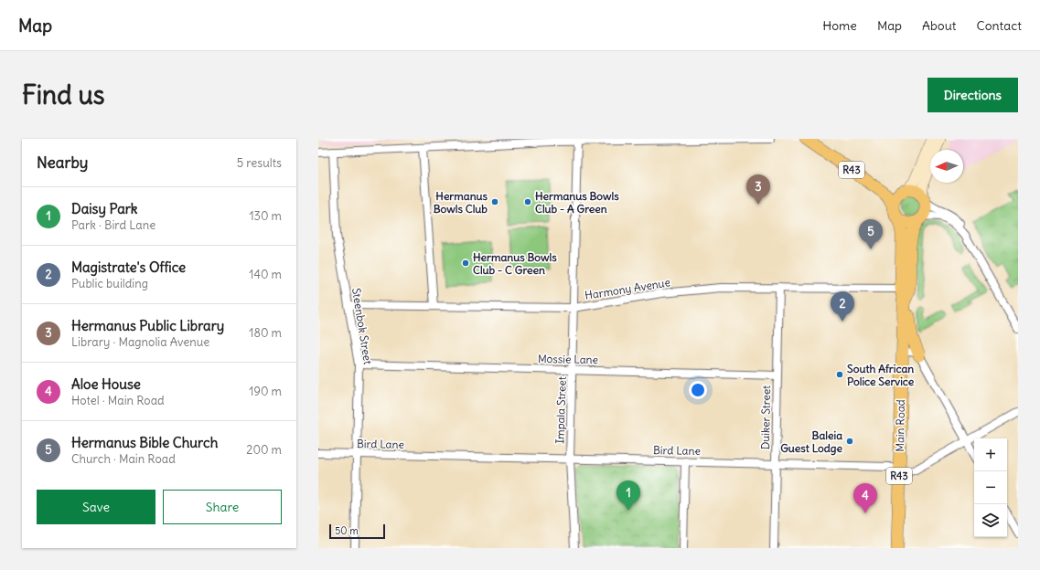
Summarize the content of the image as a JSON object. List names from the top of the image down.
{
  "streets": {
    "main road": ["R43", "Main Road"],
    "street": [
      "Harmony Avenue",
      "Steenbok Street",
      "Mossie Lane",
      "Impala Street",
      "Duiker Street",
      "Bird Lane"
    ]
  },
  "crossings": [
    ["R43", "Main Road"],
    ["Harmony Avenue", "Steenbok Street"],
    ["Harmony Avenue", "Impala Street"],
    ["Harmony Avenue", "Duiker Street"],
    ["Harmony Avenue", "Main Road"],
    ["Steenbok Street", "Mossie Lane"],
    ["Steenbok Street", "Bird Lane"],
    ["Mossie Lane", "Impala Street"],
    ["Mossie Lane", "Duiker Street"],
    ["Impala Street", "Bird Lane"],
    ["Duiker Street", "Bird Lane"],
    ["Main Road", "Bird Lane"]
  ],
  "places": [
    "Hermanus Bowls Club",
    "Hermanus Bowls Club - A Green",
    "Hermanus Bowls Club - C Green",
    "South African Police Service",
    "Baleia Guest Lodge"
  ],
  "scale_bar": "50 m",
  "north": "left",
  "page": {
    "header": "Map",
    "nav": [
      "Home",
      "Map",
      "About",
      "Contact"
    ],
    "buttons": [
      "Directions",
      ["Save", "Share"]
    ],
    "title": "Find us",
    "heading": ["Nearby", "5 results"],
    "pins": [
      "3",
      "5",
      "2",
      "1",
      "4"
    ],
    "list": [
      {
        "mark": "1",
        "name": "Daisy Park",
        "note": "Park · Bird Lane",
        "value": "130 m"
      },
      {
        "mark": "2",
        "name": "Magistrate's Office",
        "note": "Public building",
        "value": "140 m"
      },
      {
        "mark": "3",
        "name": "Hermanus Public Library",
        "note": "Library · Magnolia Avenue",
        "value": "180 m"
      },
      {
        "mark": "4",
        "name": "Aloe House",
        "note": "Hotel · Main Road",
        "value": "190 m"
      },
      {
        "mark": "5",
        "name": "Hermanus Bible Church",
        "note": "Church · Main Road",
        "value": "200 m"
      }
    ],
    "map_buttons": ["+", "−"],
    "scale": "50 m"
  }
}
